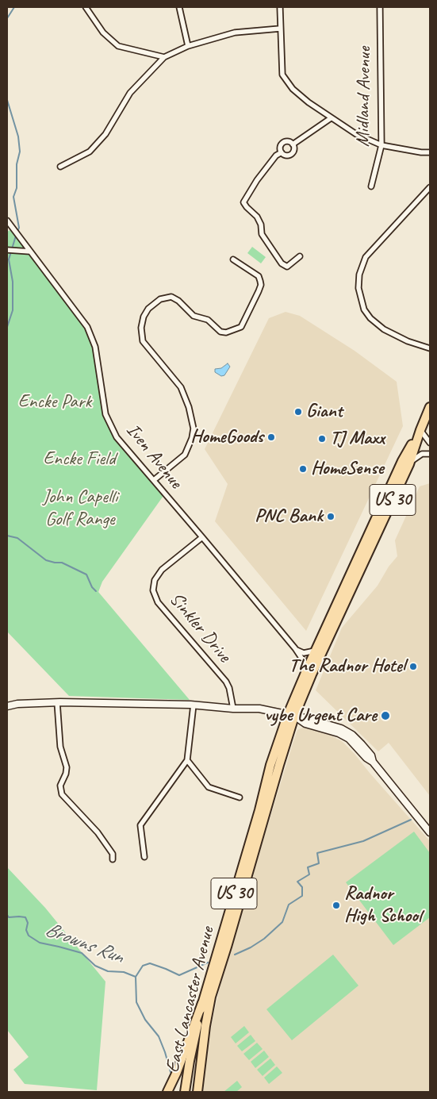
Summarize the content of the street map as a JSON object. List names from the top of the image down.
{
  "streets": {
    "highway": ["US 30", "East Lancaster Avenue"],
    "street": ["Midland Avenue", "Iven Avenue", "Sinkler Drive"]
  },
  "crossings": [
    ["Iven Avenue", "Sinkler Drive"],
    ["Iven Avenue", "East Lancaster Avenue"]
  ],
  "water": ["Browns Run"],
  "parks": ["Encke Park", "Encke Field", "John Capelli Golf Range"],
  "places": [
    "Giant",
    "HomeGoods",
    "TJ Maxx",
    "HomeSense",
    "PNC Bank",
    "The Radnor Hotel",
    "vybe Urgent Care",
    "Radnor High School"
  ]
}
